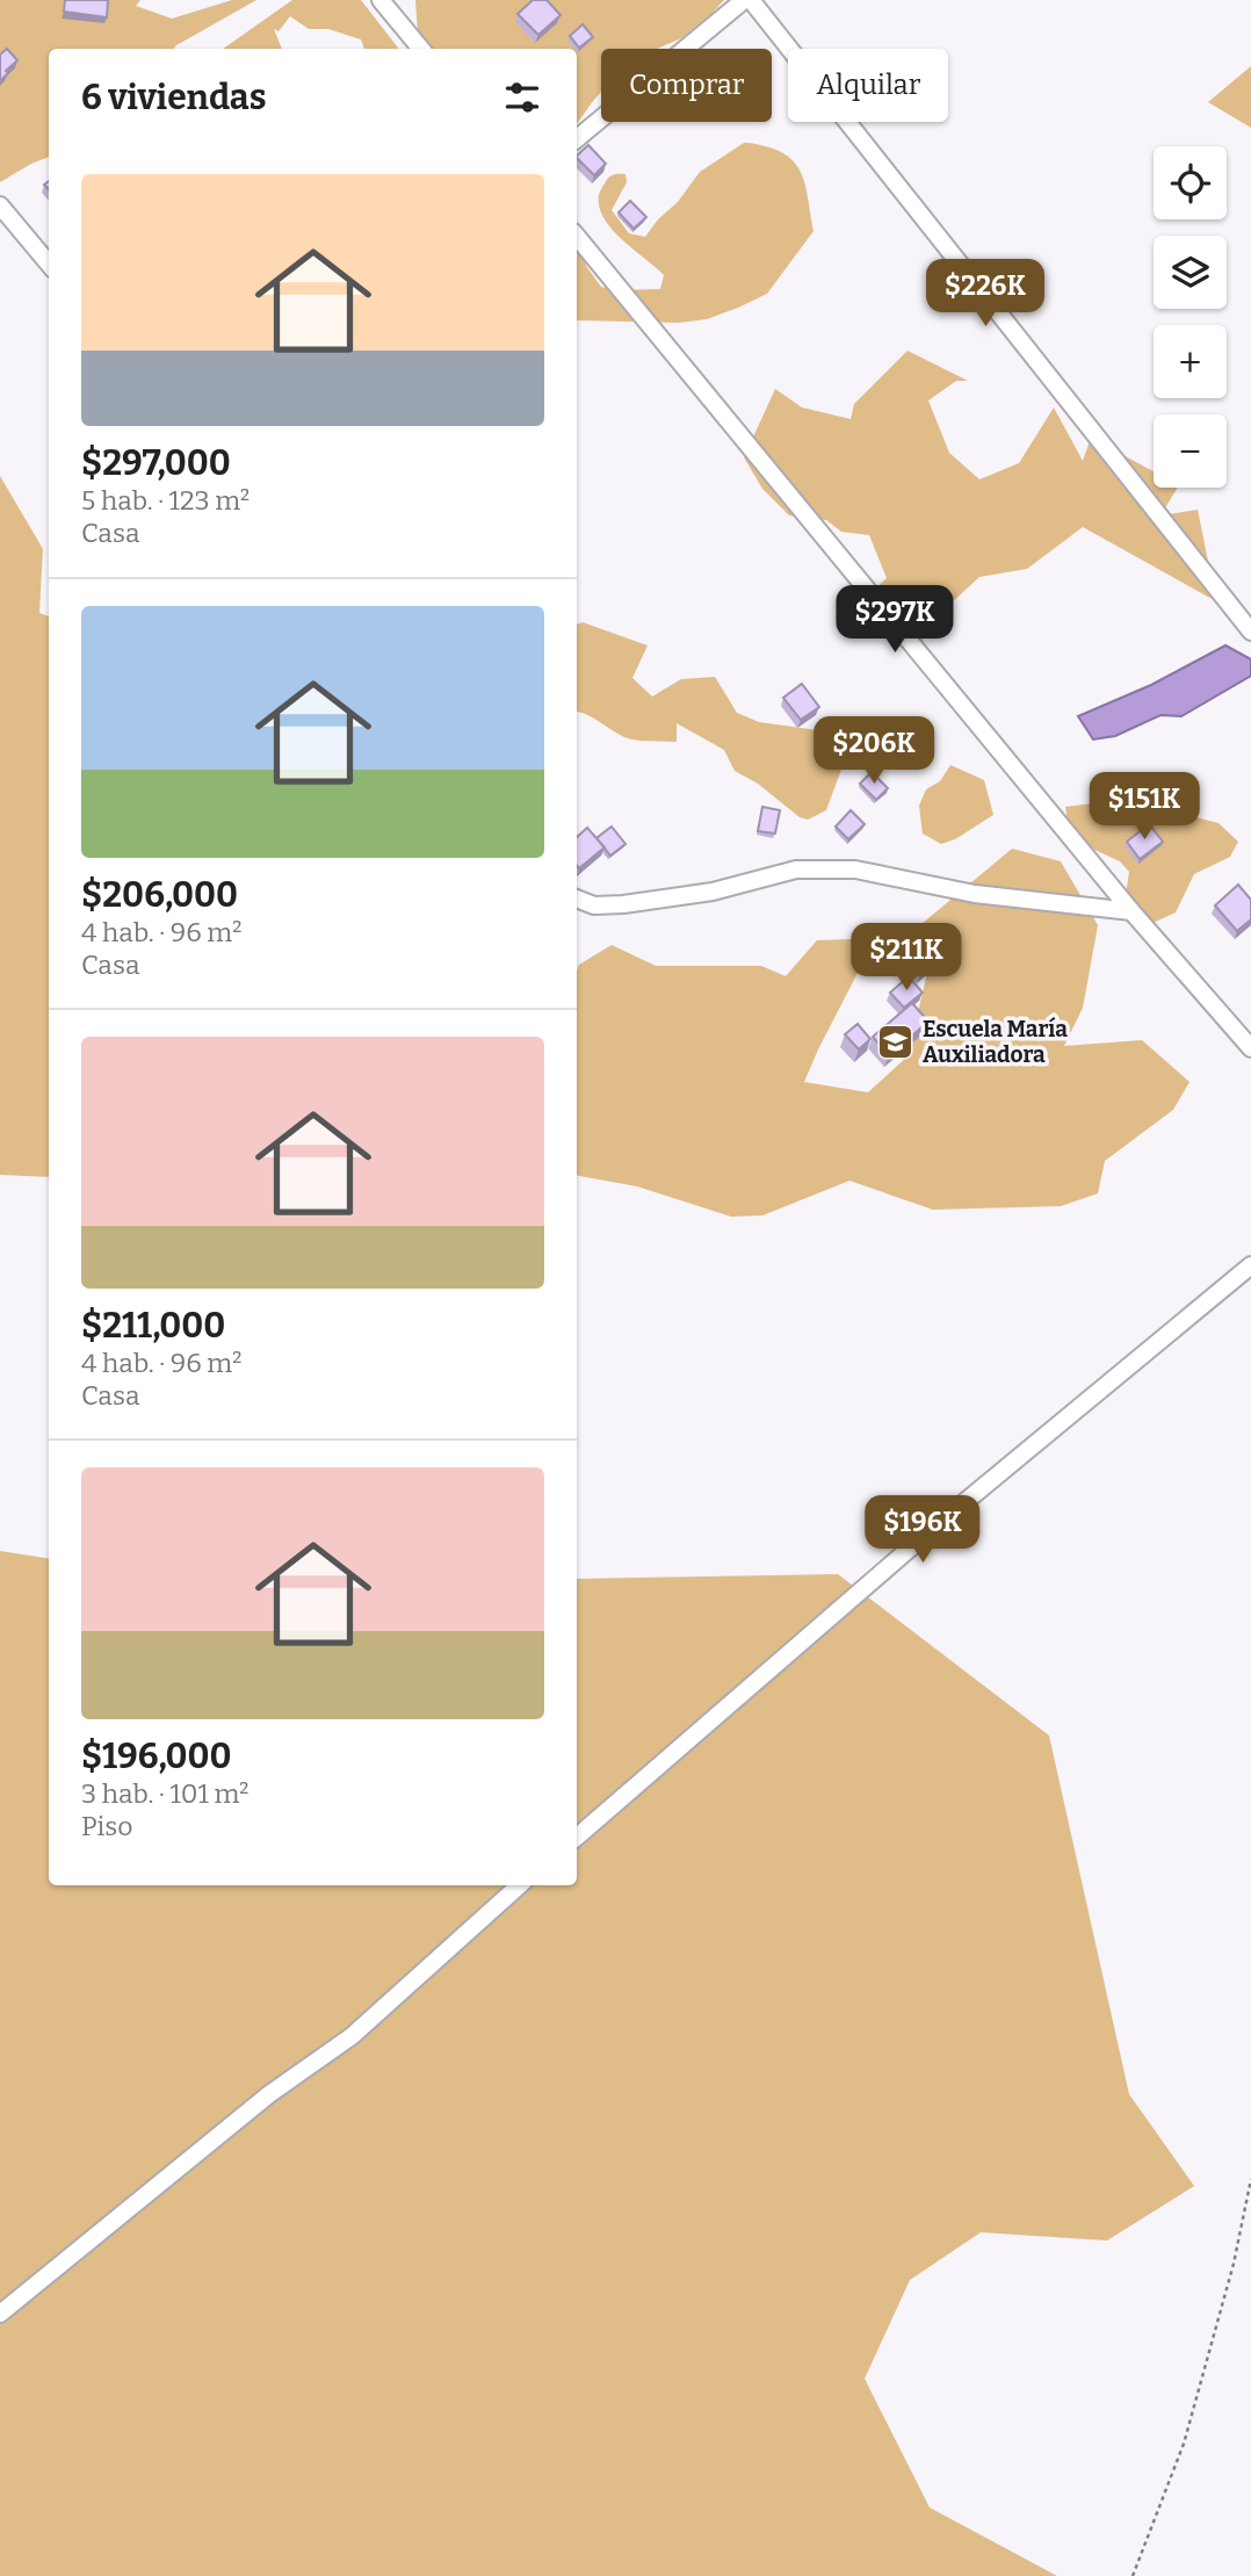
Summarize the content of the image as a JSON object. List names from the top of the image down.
{
  "places": {
    "school or university": ["Escuela María Auxiliadora"]
  },
  "page": {
    "chip": ["Comprar", "Alquilar"],
    "heading": "6 viviendas",
    "map_buttons": ["+", "−"],
    "list": [
      {
        "name": "$297,000",
        "note": "5 hab. · 123 m² · Casa"
      },
      {
        "name": "$206,000",
        "note": "4 hab. · 96 m² · Casa"
      },
      {
        "name": "$211,000",
        "note": "4 hab. · 96 m² · Casa"
      },
      {
        "name": "$196,000",
        "note": "3 hab. · 101 m² · Piso"
      }
    ],
    "price": [
      "$226K",
      "$297K",
      "$206K",
      "$151K",
      "$211K",
      "$196K"
    ]
  }
}
